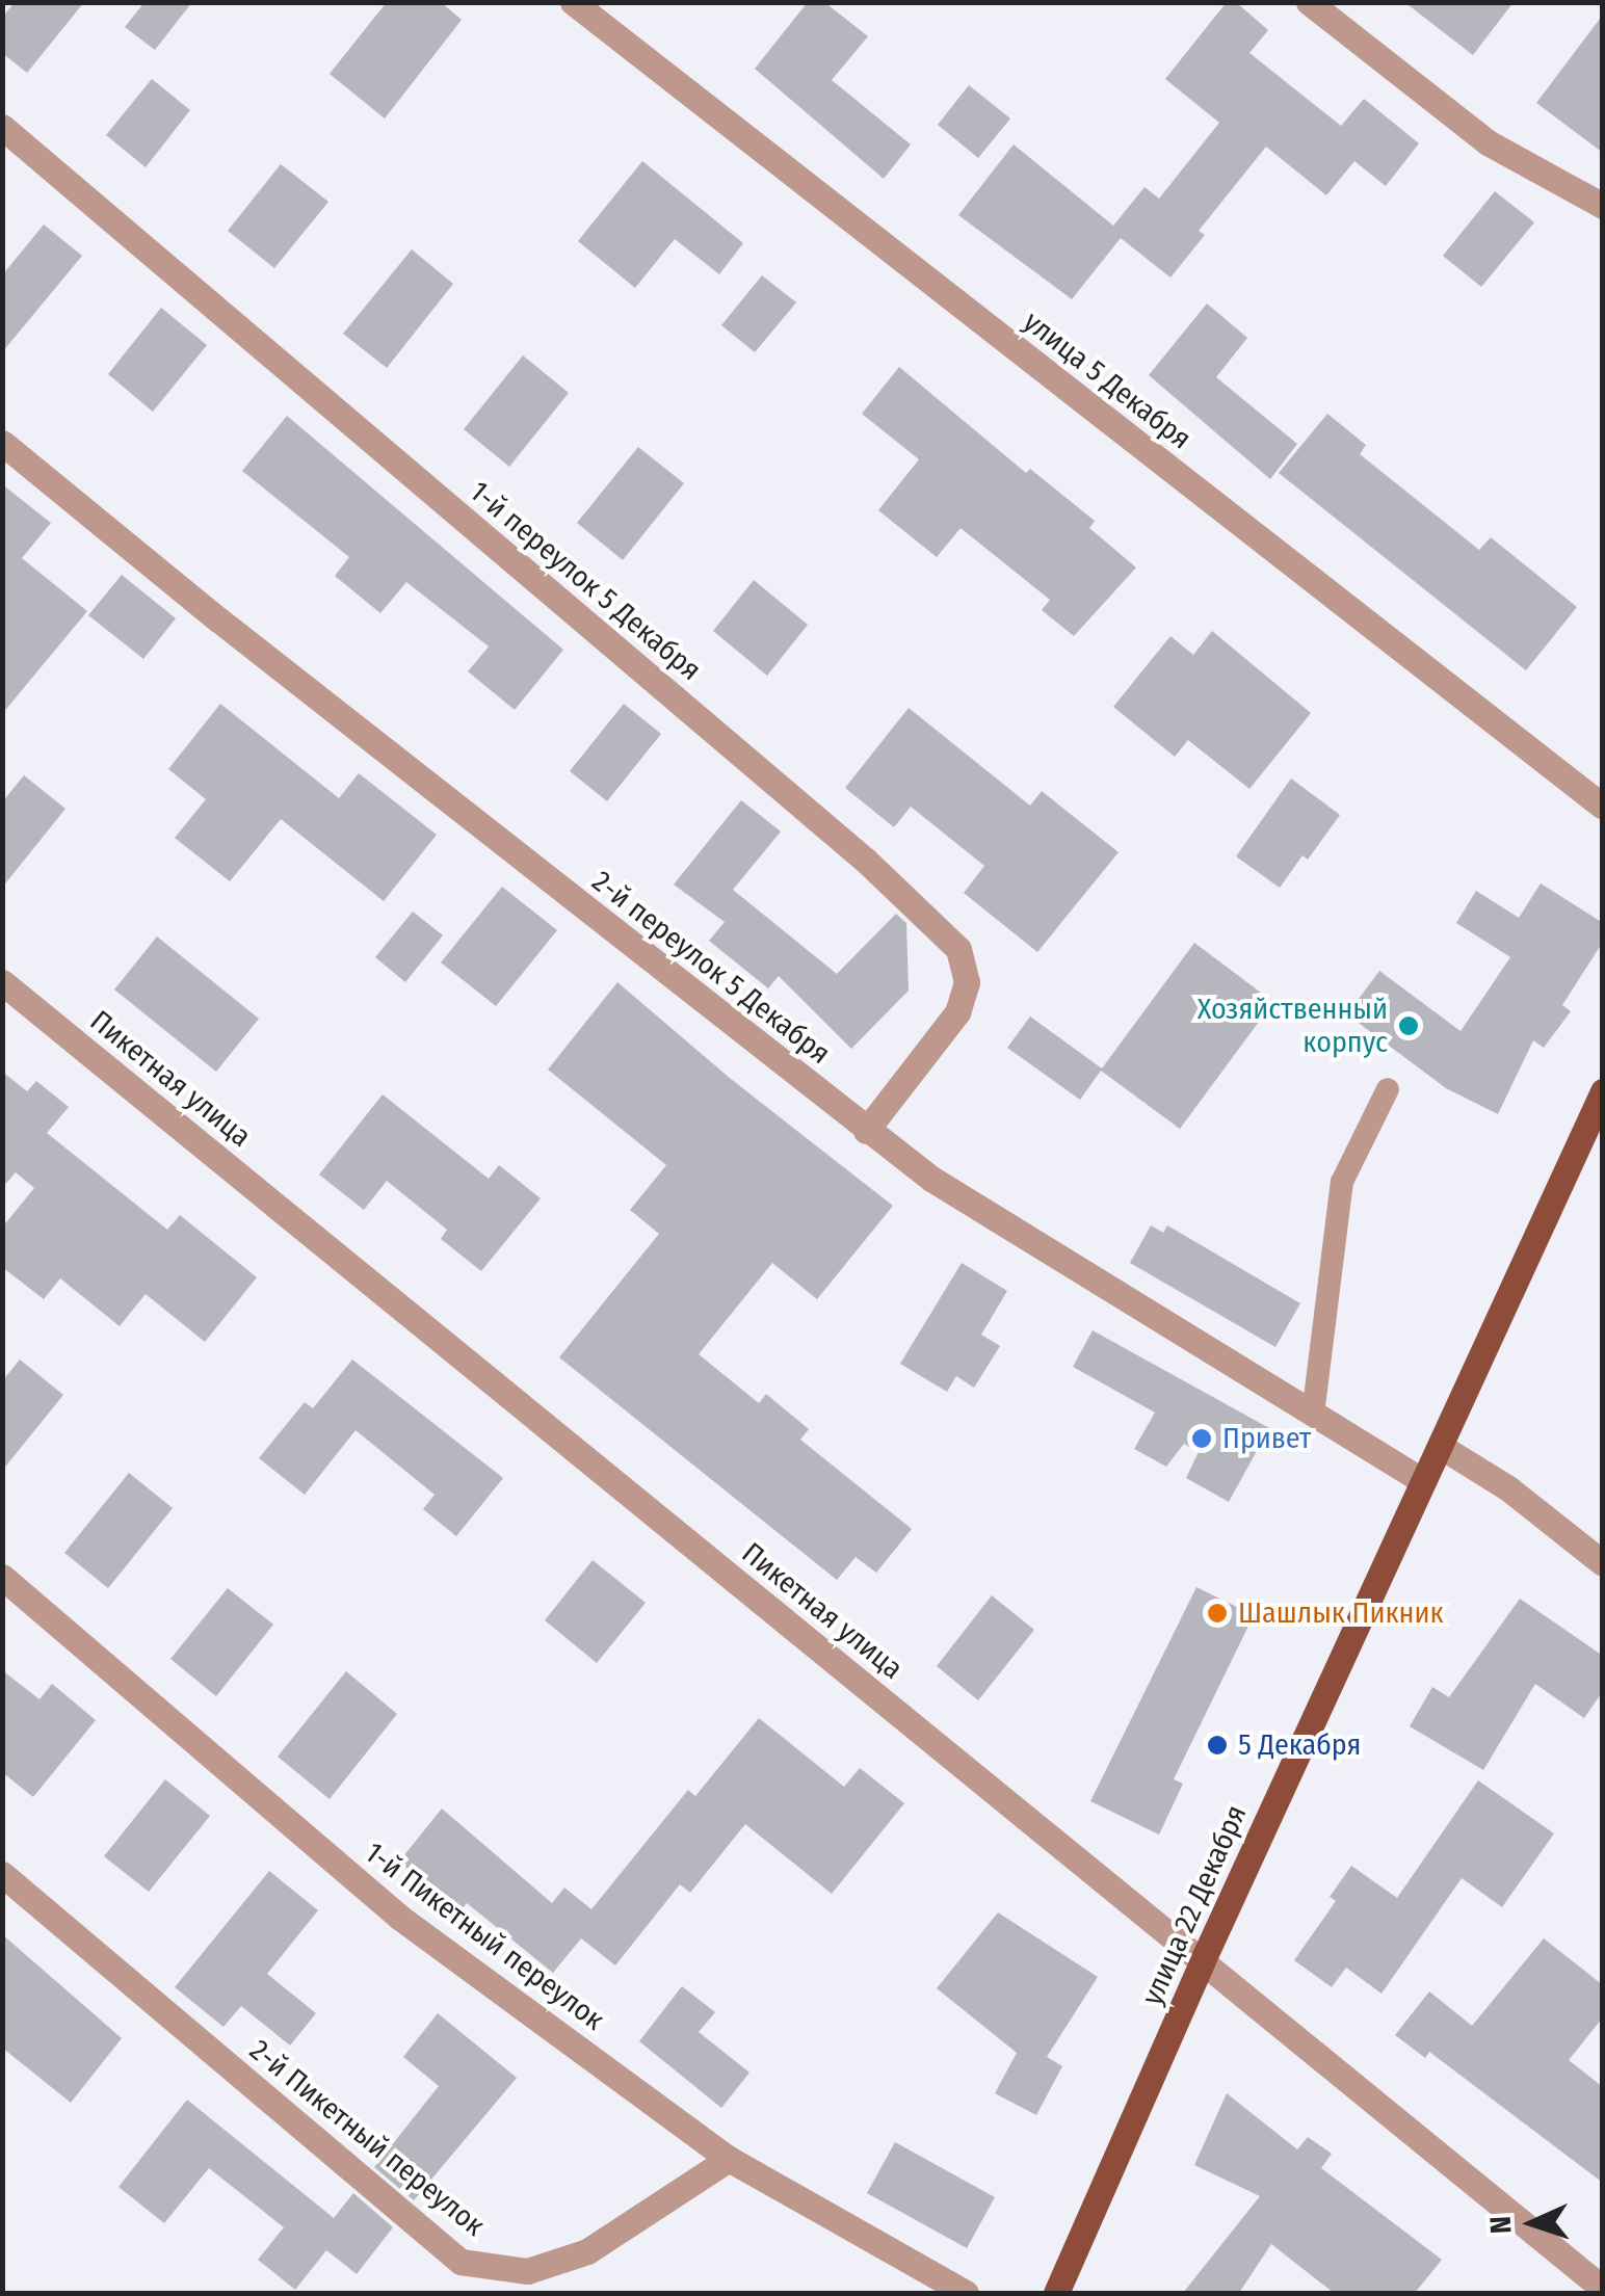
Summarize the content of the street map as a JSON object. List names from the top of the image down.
{
  "streets": {
    "main road": ["улица 22 Декабря"],
    "street": [
      "улица 5 Декабря",
      "1-й переулок 5 Декабря",
      "2-й переулок 5 Декабря",
      "Пикетная улица",
      "1-й Пикетный переулок",
      "2-й Пикетный переулок"
    ]
  },
  "crossings": [
    ["1-й переулок 5 Декабря", "2-й переулок 5 Декабря"],
    ["2-й переулок 5 Декабря", "улица 22 Декабря"],
    ["Пикетная улица", "улица 22 Декабря"],
    ["1-й Пикетный переулок", "2-й Пикетный переулок"]
  ],
  "places": [
    "Хозяйственный корпус",
    "Привет",
    "Шашлык Пикник",
    "5 Декабря"
  ],
  "north": "left"
}
